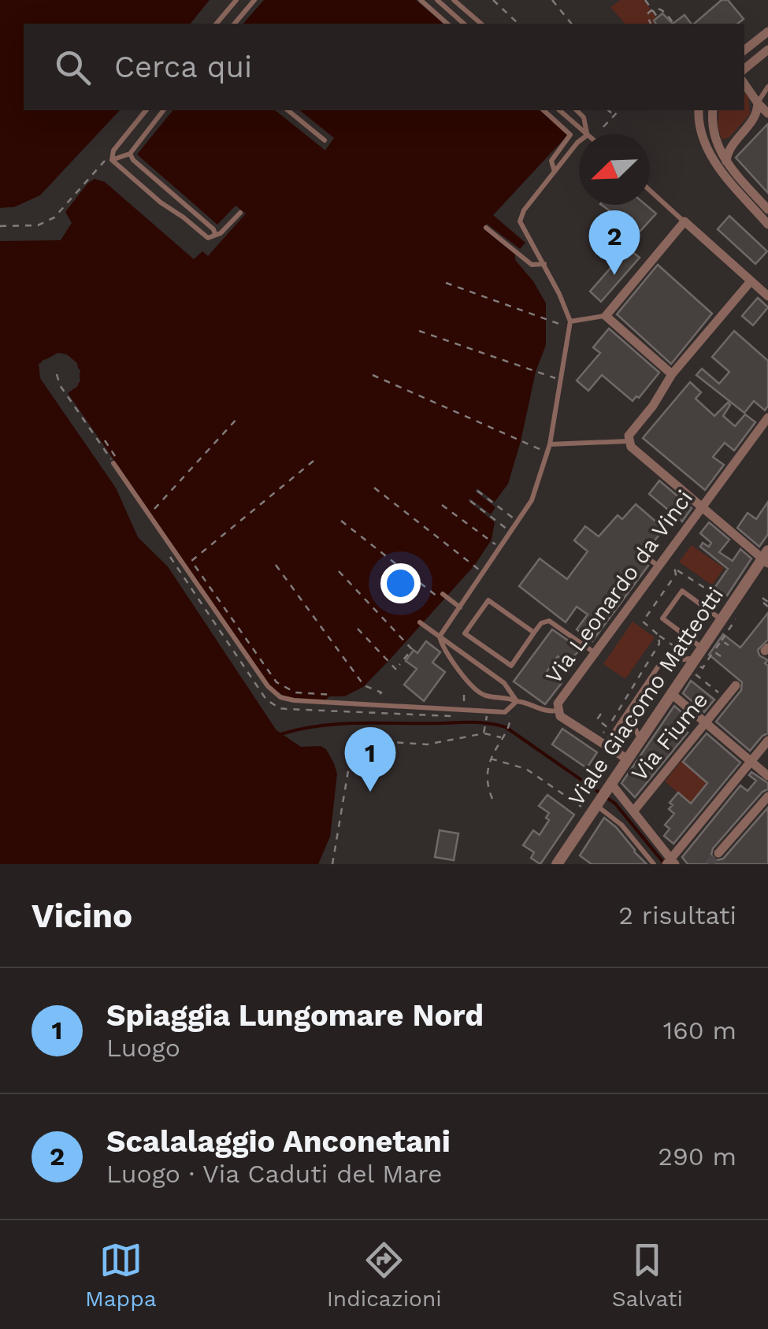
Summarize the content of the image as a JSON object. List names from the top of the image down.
{
  "streets": {
    "street": ["Via Leonardo da Vinci", "Viale Giacomo Matteotti", "Via Fiume"]
  },
  "crossings": [
    ["Via Leonardo da Vinci", "Viale Giacomo Matteotti"]
  ],
  "north": "bottom left",
  "page": {
    "search": "Cerca qui",
    "pins": ["2", "1"],
    "heading": ["Vicino", "2 risultati"],
    "list": [
      {
        "mark": "1",
        "name": "Spiaggia Lungomare Nord",
        "note": "Luogo",
        "value": "160 m"
      },
      {
        "mark": "2",
        "name": "Scalalaggio Anconetani",
        "note": "Luogo · Via Caduti del Mare",
        "value": "290 m"
      }
    ],
    "nav": ["Mappa", "Indicazioni", "Salvati"]
  }
}
